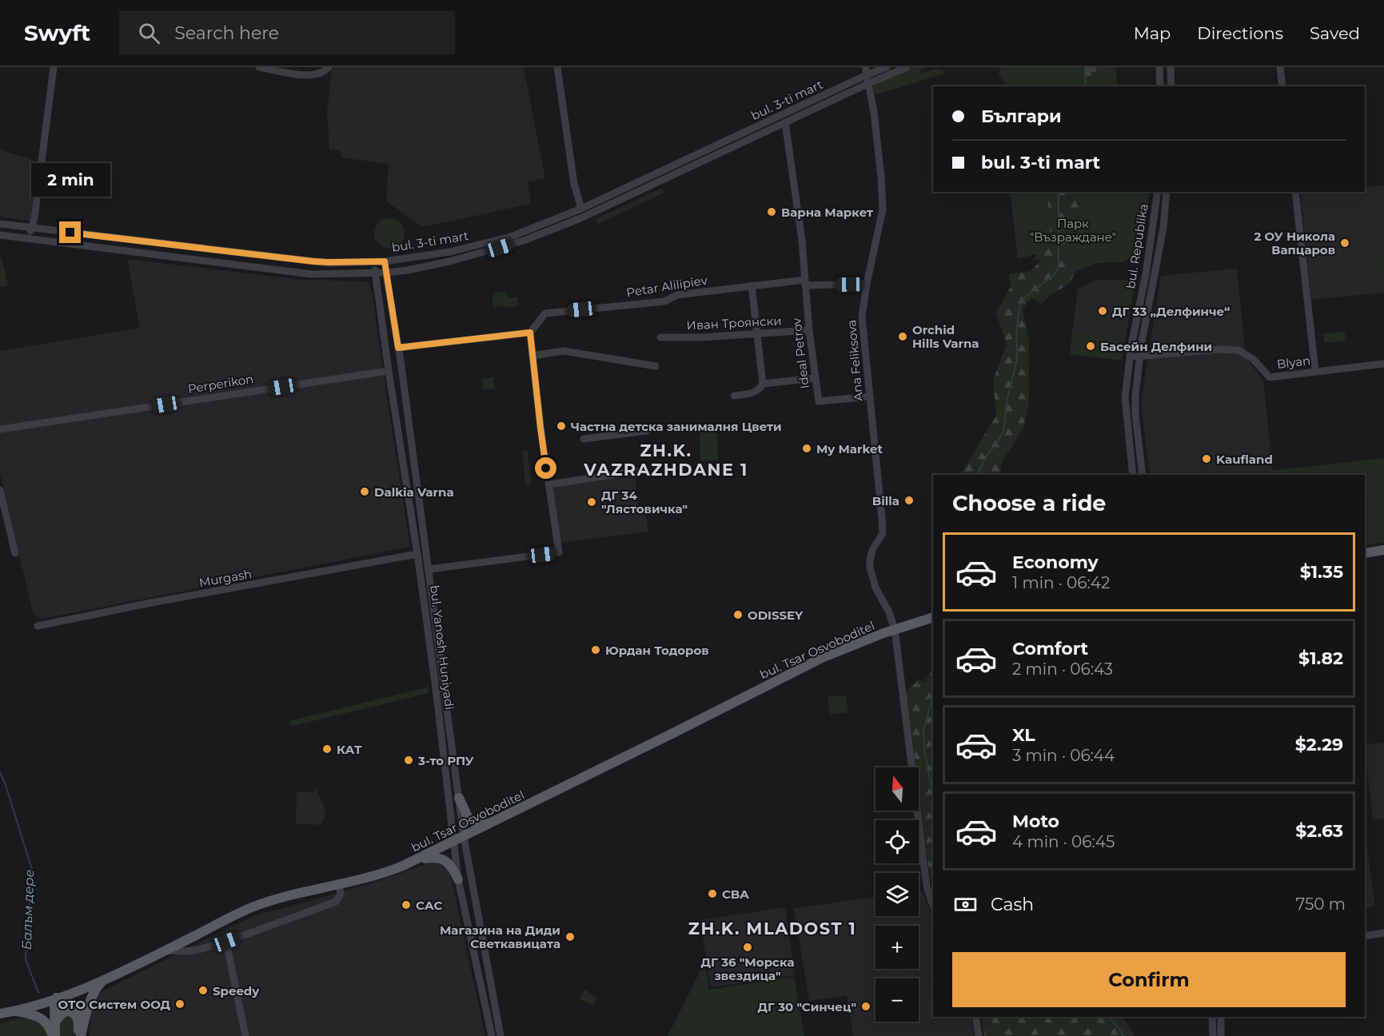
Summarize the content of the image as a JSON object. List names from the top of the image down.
{
  "streets": {
    "main road": ["bul. Tsar Osvoboditel"],
    "street": [
      "bul. 3-ti mart",
      "bul. Republika",
      "Petar Alilipiev",
      "Иван Троянски",
      "Ideal Petrov",
      "Ana Feliksova",
      "Blyan",
      "Perperikon",
      "Murgash",
      "bul. Yanosh Huniyadi"
    ]
  },
  "crossings": [
    ["bul. 3-ti mart", "Ideal Petrov"],
    ["bul. 3-ti mart", "Ana Feliksova"],
    ["bul. 3-ti mart", "bul. Yanosh Huniyadi"],
    ["bul. Republika", "Blyan"],
    ["Petar Alilipiev", "Ideal Petrov"],
    ["Petar Alilipiev", "Ana Feliksova"],
    ["Иван Троянски", "Ideal Petrov"],
    ["Ideal Petrov", "Ana Feliksova"],
    ["Ana Feliksova", "bul. Tsar Osvoboditel"],
    ["Perperikon", "bul. Yanosh Huniyadi"],
    ["Murgash", "bul. Yanosh Huniyadi"],
    ["bul. Yanosh Huniyadi", "bul. Tsar Osvoboditel"]
  ],
  "districts": ["ZH.K. VAZRAZHDANE 1", "ZH.K. MLADOST 1"],
  "water": ["Балъм дере"],
  "parks": ["Парк \"Възраждане\""],
  "places": [
    "Варна Маркет",
    "2 ОУ Никола Вапцаров",
    "ДГ 33 „Делфинче“",
    "Orchid Hills Varna",
    "Басейн Делфини",
    "Частна детска занималня Цвети",
    "My Market",
    "Kaufland",
    "Dalkia Varna",
    "Billa",
    "ДГ 34 \"Лястовичка\"",
    "ODISSEY",
    "Юрдан Тодоров",
    "КАТ",
    "3-то РПУ",
    "CBA",
    "САС",
    "Магазина на Диди Светкавицата",
    "ДГ 36 \"Морска звездица\"",
    "Speedy",
    "ОТО Систем ООД",
    "ДГ 30 \"Синчец\""
  ],
  "north": "top",
  "page": {
    "header": "Swyft",
    "search": "Search here",
    "nav": ["Map", "Directions", "Saved"],
    "banner": ["Българи", "bul. 3-ti mart"],
    "bubble": "2 min",
    "heading": "Choose a ride",
    "list": [
      {
        "name": "Economy",
        "note": "1 min · 06:42",
        "value": "$1.35"
      },
      {
        "name": "Comfort",
        "note": "2 min · 06:43",
        "value": "$1.82"
      },
      {
        "name": "XL",
        "note": "3 min · 06:44",
        "value": "$2.29"
      },
      {
        "name": "Moto",
        "note": "4 min · 06:45",
        "value": "$2.63"
      }
    ],
    "map_buttons": ["+", "−"],
    "pay": ["Cash", "750 m"],
    "buttons": "Confirm"
  }
}
